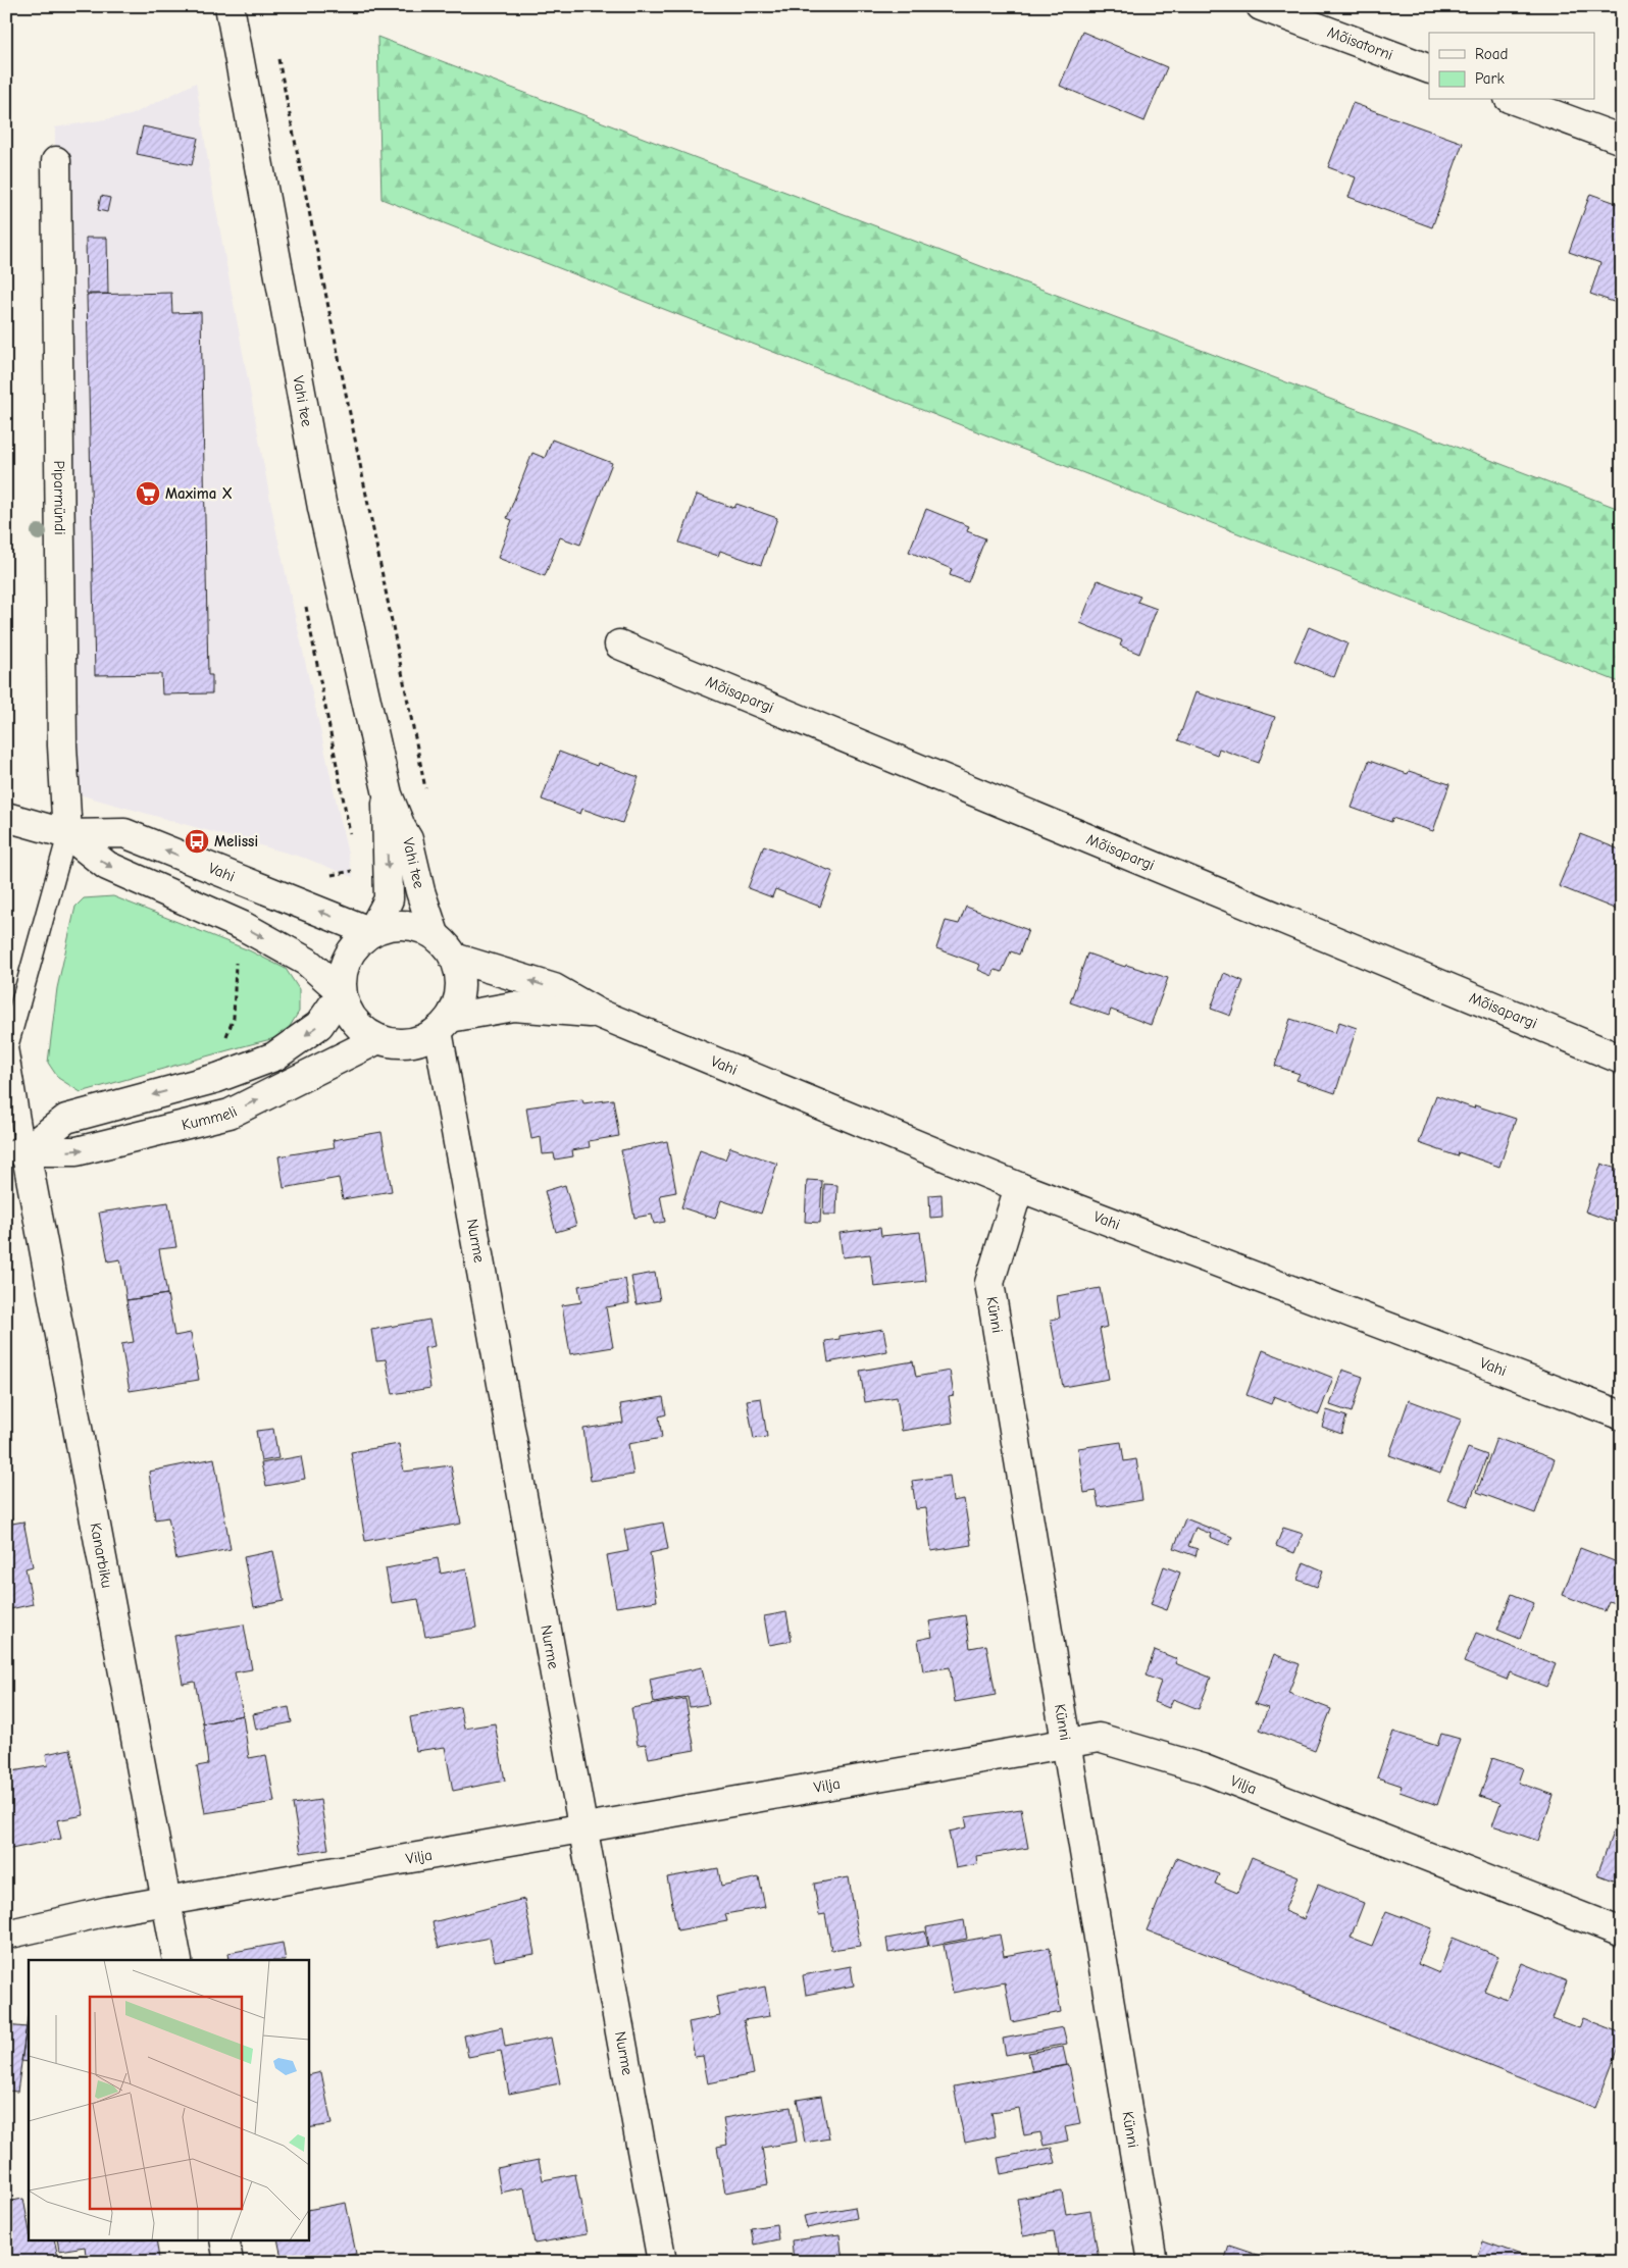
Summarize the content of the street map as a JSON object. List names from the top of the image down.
{
  "streets": {
    "street": [
      "Mõisatorni",
      "Vahi tee",
      "Piparmündi",
      "Mõisapargi",
      "Vahi",
      "Kummeli",
      "Nurme",
      "Künni",
      "Kanarbiku",
      "Vilja"
    ]
  },
  "crossings": [
    ["Vahi tee", "Vahi"],
    ["Vahi tee", "Kummeli"],
    ["Vahi tee", "Nurme"],
    ["Piparmündi", "Vahi"],
    ["Vahi", "Kummeli"],
    ["Vahi", "Nurme"],
    ["Vahi", "Künni"],
    ["Kummeli", "Nurme"],
    ["Kummeli", "Kanarbiku"],
    ["Nurme", "Vilja"],
    ["Künni", "Vilja"],
    ["Kanarbiku", "Vilja"]
  ],
  "places": {
    "supermarket": ["Maxima X"],
    "bus stop": ["Melissi"]
  },
  "legend": ["Road", "Park"]
}
